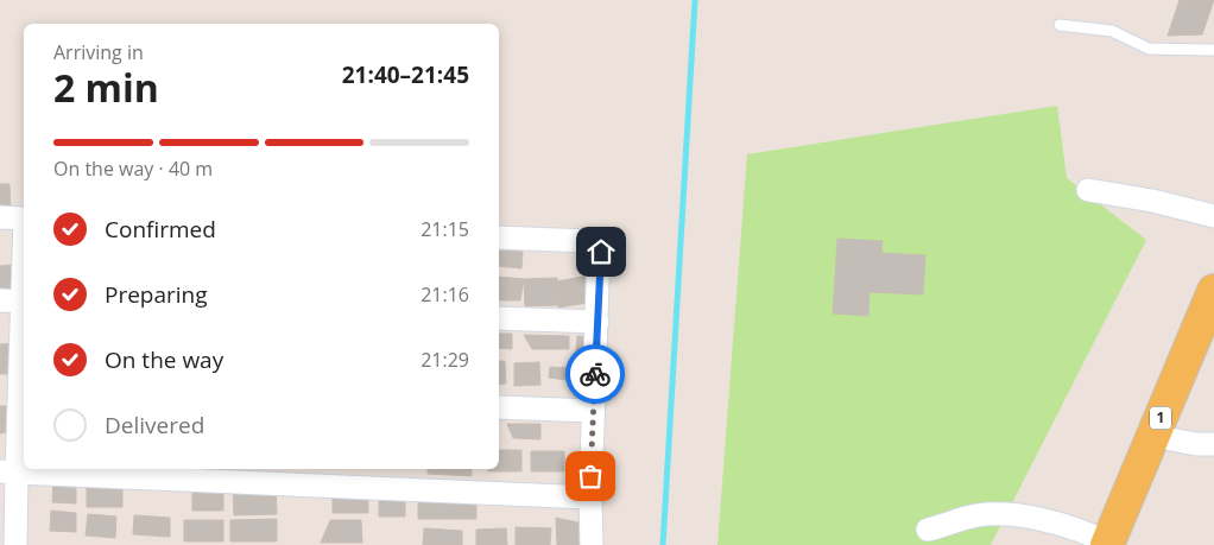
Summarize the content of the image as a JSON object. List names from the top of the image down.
{
  "streets": {
    "main road": ["1"]
  },
  "page": {
    "heading": ["2 min", "Arriving in", "21:40–21:45"],
    "bar": "On the way · 40 m",
    "list": [
      ["Confirmed", "21:15"],
      ["Preparing", "21:16"],
      ["On the way", "21:29"],
      "Delivered"
    ]
  }
}
